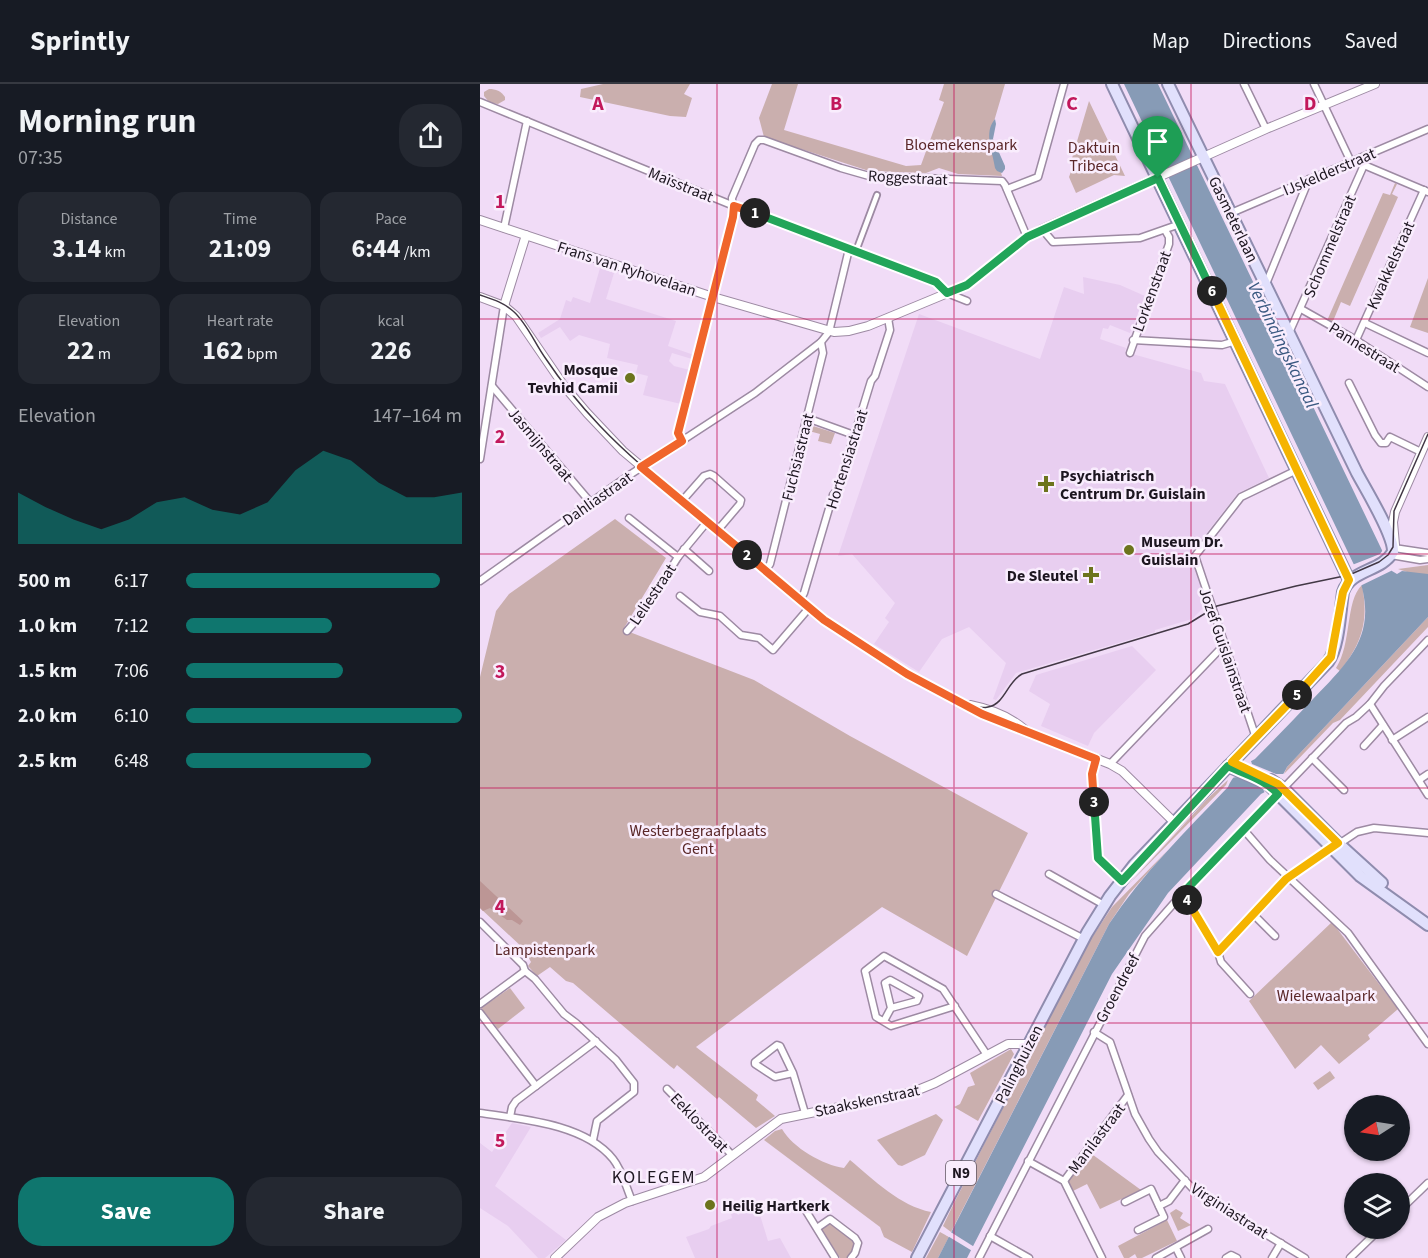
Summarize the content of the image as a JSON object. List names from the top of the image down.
{
  "streets": {
    "main road": ["Gasmeterlaan", "Palinghuizen", "N9"],
    "street": [
      "IJskelderstraat",
      "Roggestraat",
      "Maïsstraat",
      "Schommelstraat",
      "Kwakkelstraat",
      "Frans van Ryhovelaan",
      "Lorkenstraat",
      "Pannestraat",
      "Jasmijnstraat",
      "Fuchsiastraat",
      "Hortensiastraat",
      "Dahliastraat",
      "Leliestraat",
      "Jozef Guislainstraat",
      "Groendreef",
      "Staakskenstraat",
      "Eeklostraat",
      "Manilastraat",
      "Virginiastraat"
    ]
  },
  "crossings": [
    ["IJskelderstraat", "Gasmeterlaan"],
    ["Roggestraat", "Maïsstraat"],
    ["Maïsstraat", "Frans van Ryhovelaan"],
    ["Gasmeterlaan", "Schommelstraat"],
    ["Gasmeterlaan", "Frans van Ryhovelaan"],
    ["Schommelstraat", "Pannestraat"],
    ["Kwakkelstraat", "Pannestraat"],
    ["Frans van Ryhovelaan", "Hortensiastraat"],
    ["Frans van Ryhovelaan", "Dahliastraat"],
    ["Jasmijnstraat", "Dahliastraat"],
    ["Fuchsiastraat", "Dahliastraat"],
    ["Jozef Guislainstraat", "Palinghuizen"],
    ["Groendreef", "Virginiastraat"],
    ["Palinghuizen", "Staakskenstraat"],
    ["Staakskenstraat", "Eeklostraat"],
    ["Manilastraat", "Virginiastraat"]
  ],
  "districts": ["KOLEGEM"],
  "water": ["Verbindingskanaal"],
  "parks": [
    "Bloemekenspark",
    "Daktuin Tribeca",
    "Westerbegraafplaats Gent",
    "Lampistenpark",
    "Wielewaalpark"
  ],
  "places": {
    "other": ["Mosque Tevhid Camii", "Museum Dr. Guislain", "Heilig Hartkerk"],
    "health": ["Psychiatrisch Centrum Dr. Guislain", "De Sleutel"]
  },
  "north": "left",
  "page": {
    "header": "Sprintly",
    "nav": ["Map", "Directions", "Saved"],
    "heading": ["Morning run", "07:35"],
    "stats": [
      ["Distance", "3.14 km"],
      ["Time", "21:09"],
      ["Pace", "6:44 /km"],
      ["Elevation", "22 m"],
      ["Heart rate", "162 bpm"],
      ["kcal", "226"]
    ],
    "pins": [
      "1",
      "6",
      "2",
      "5",
      "3",
      "4"
    ],
    "chart": ["Elevation", "147–164 m"],
    "list": [
      {
        "name": "500 m",
        "note": "6:17"
      },
      {
        "name": "1.0 km",
        "note": "7:12"
      },
      {
        "name": "1.5 km",
        "note": "7:06"
      },
      {
        "name": "2.0 km",
        "note": "6:10"
      },
      {
        "name": "2.5 km",
        "note": "6:48"
      }
    ],
    "buttons": ["Save", "Share"]
  },
  "grid": {
    "columns": [
      "A",
      "B",
      "C",
      "D"
    ],
    "rows": [
      "1",
      "2",
      "3",
      "4",
      "5"
    ]
  }
}
